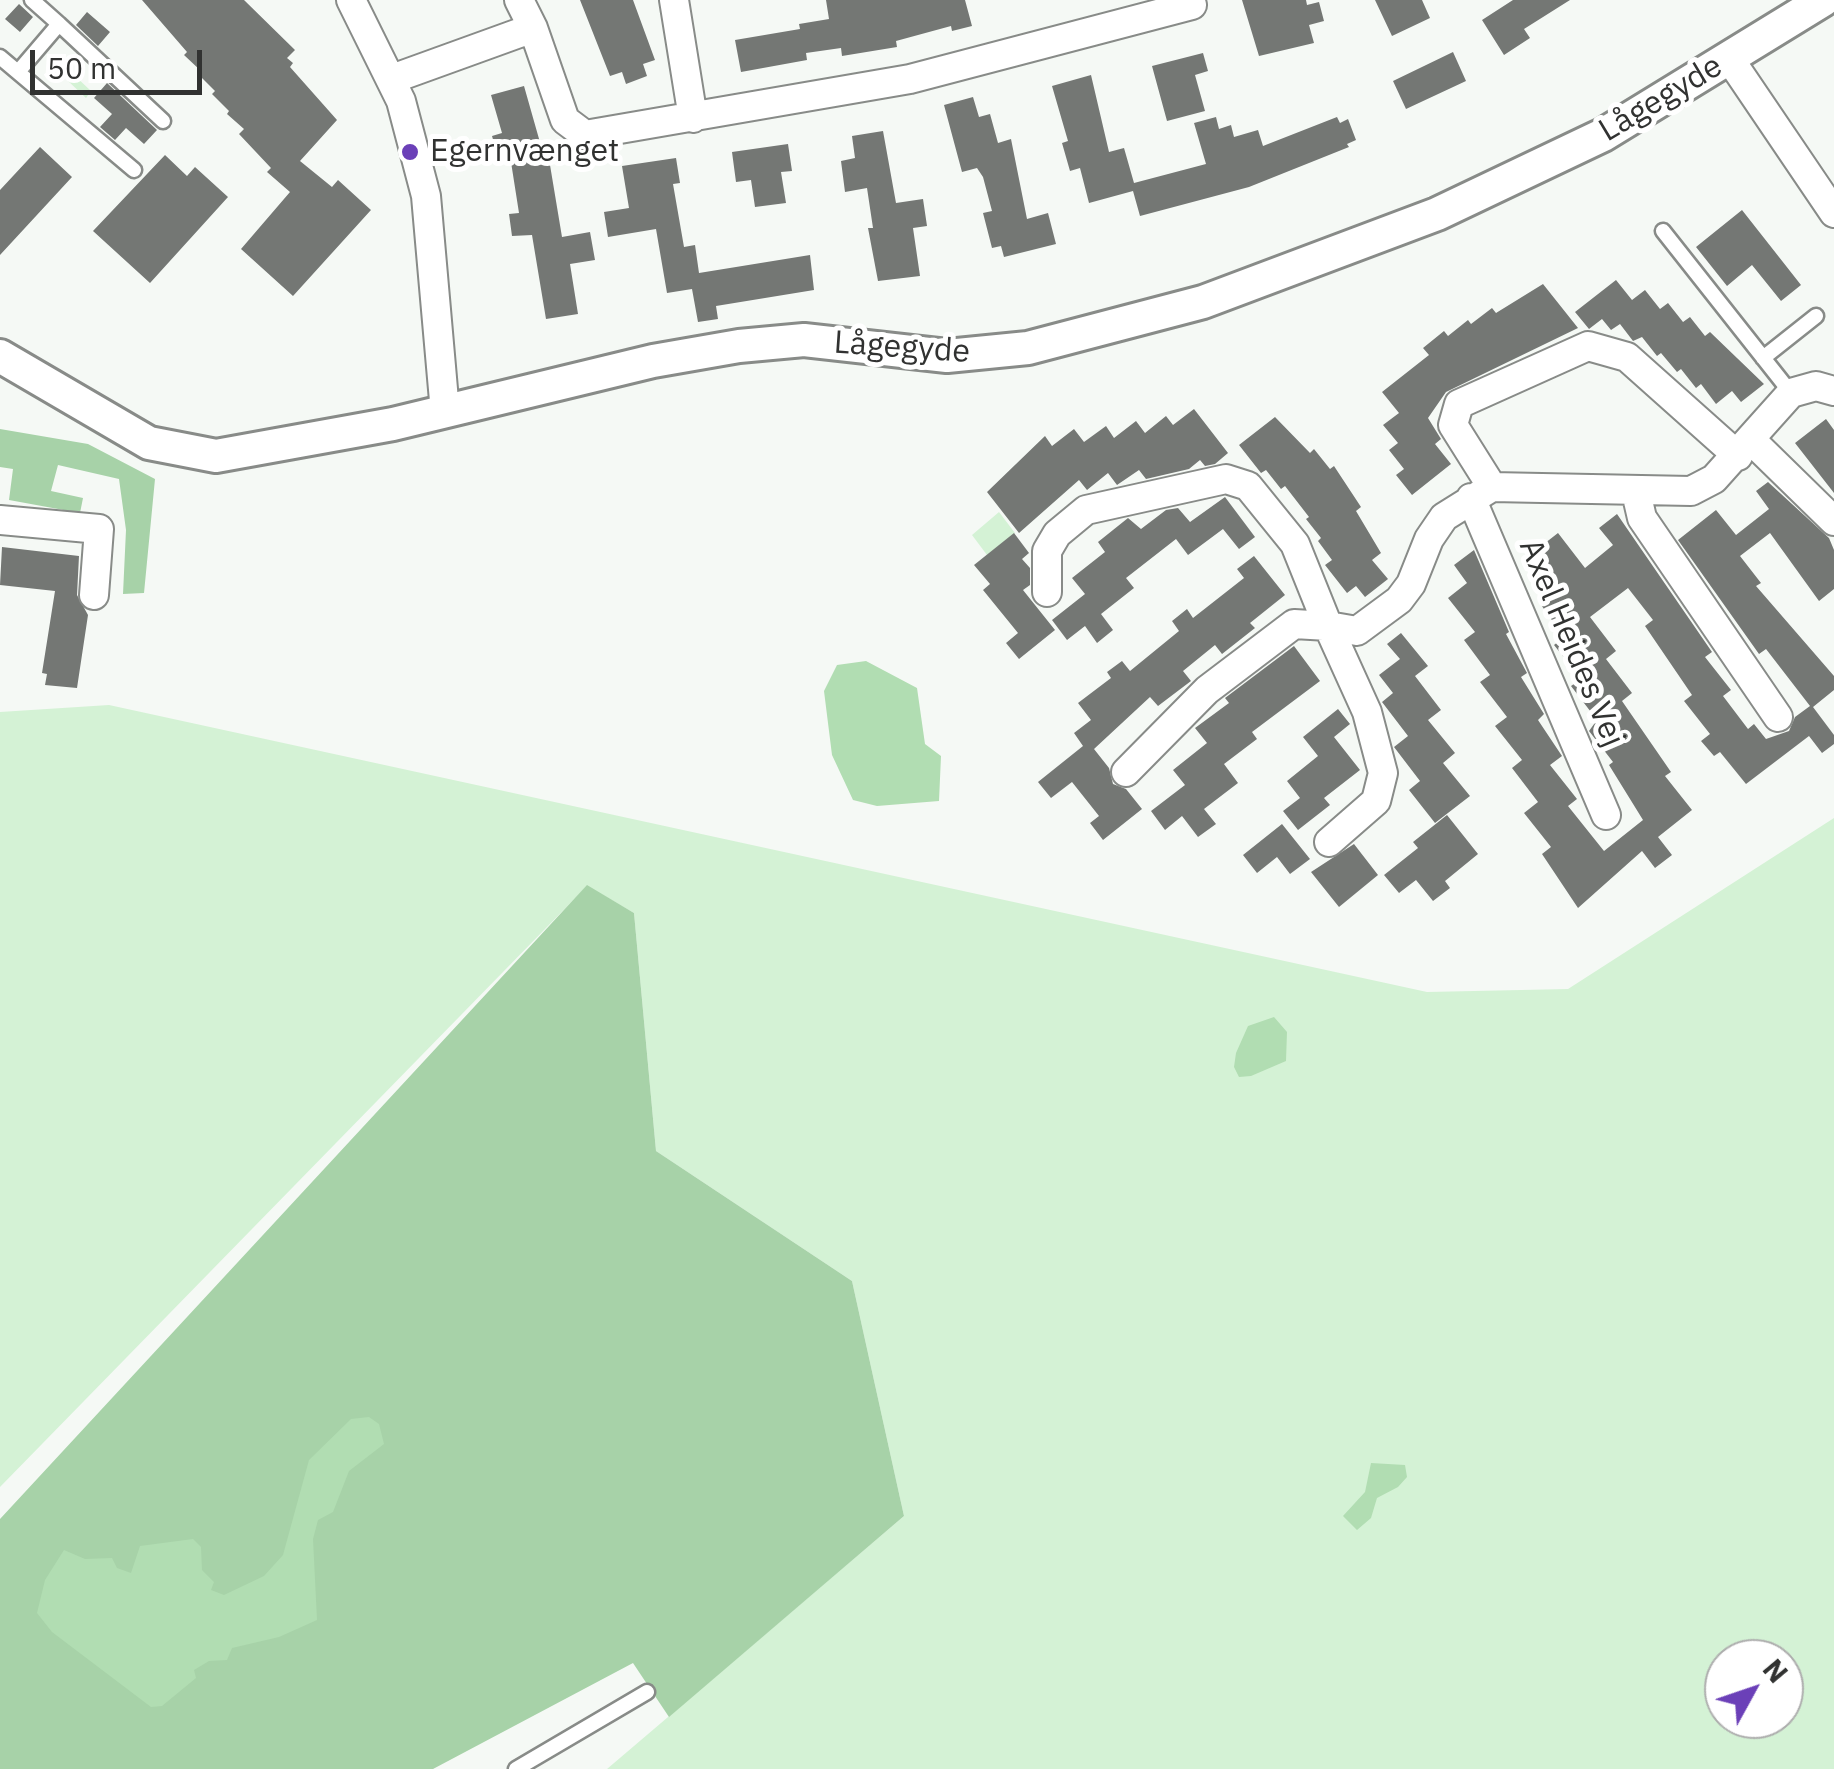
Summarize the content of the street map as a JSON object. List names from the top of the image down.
{
  "streets": {
    "street": ["Lågegyde", "Axel Heides Vej"]
  },
  "places": ["Egernvænget"],
  "scale_bar": "50 m",
  "north": "top right"
}
